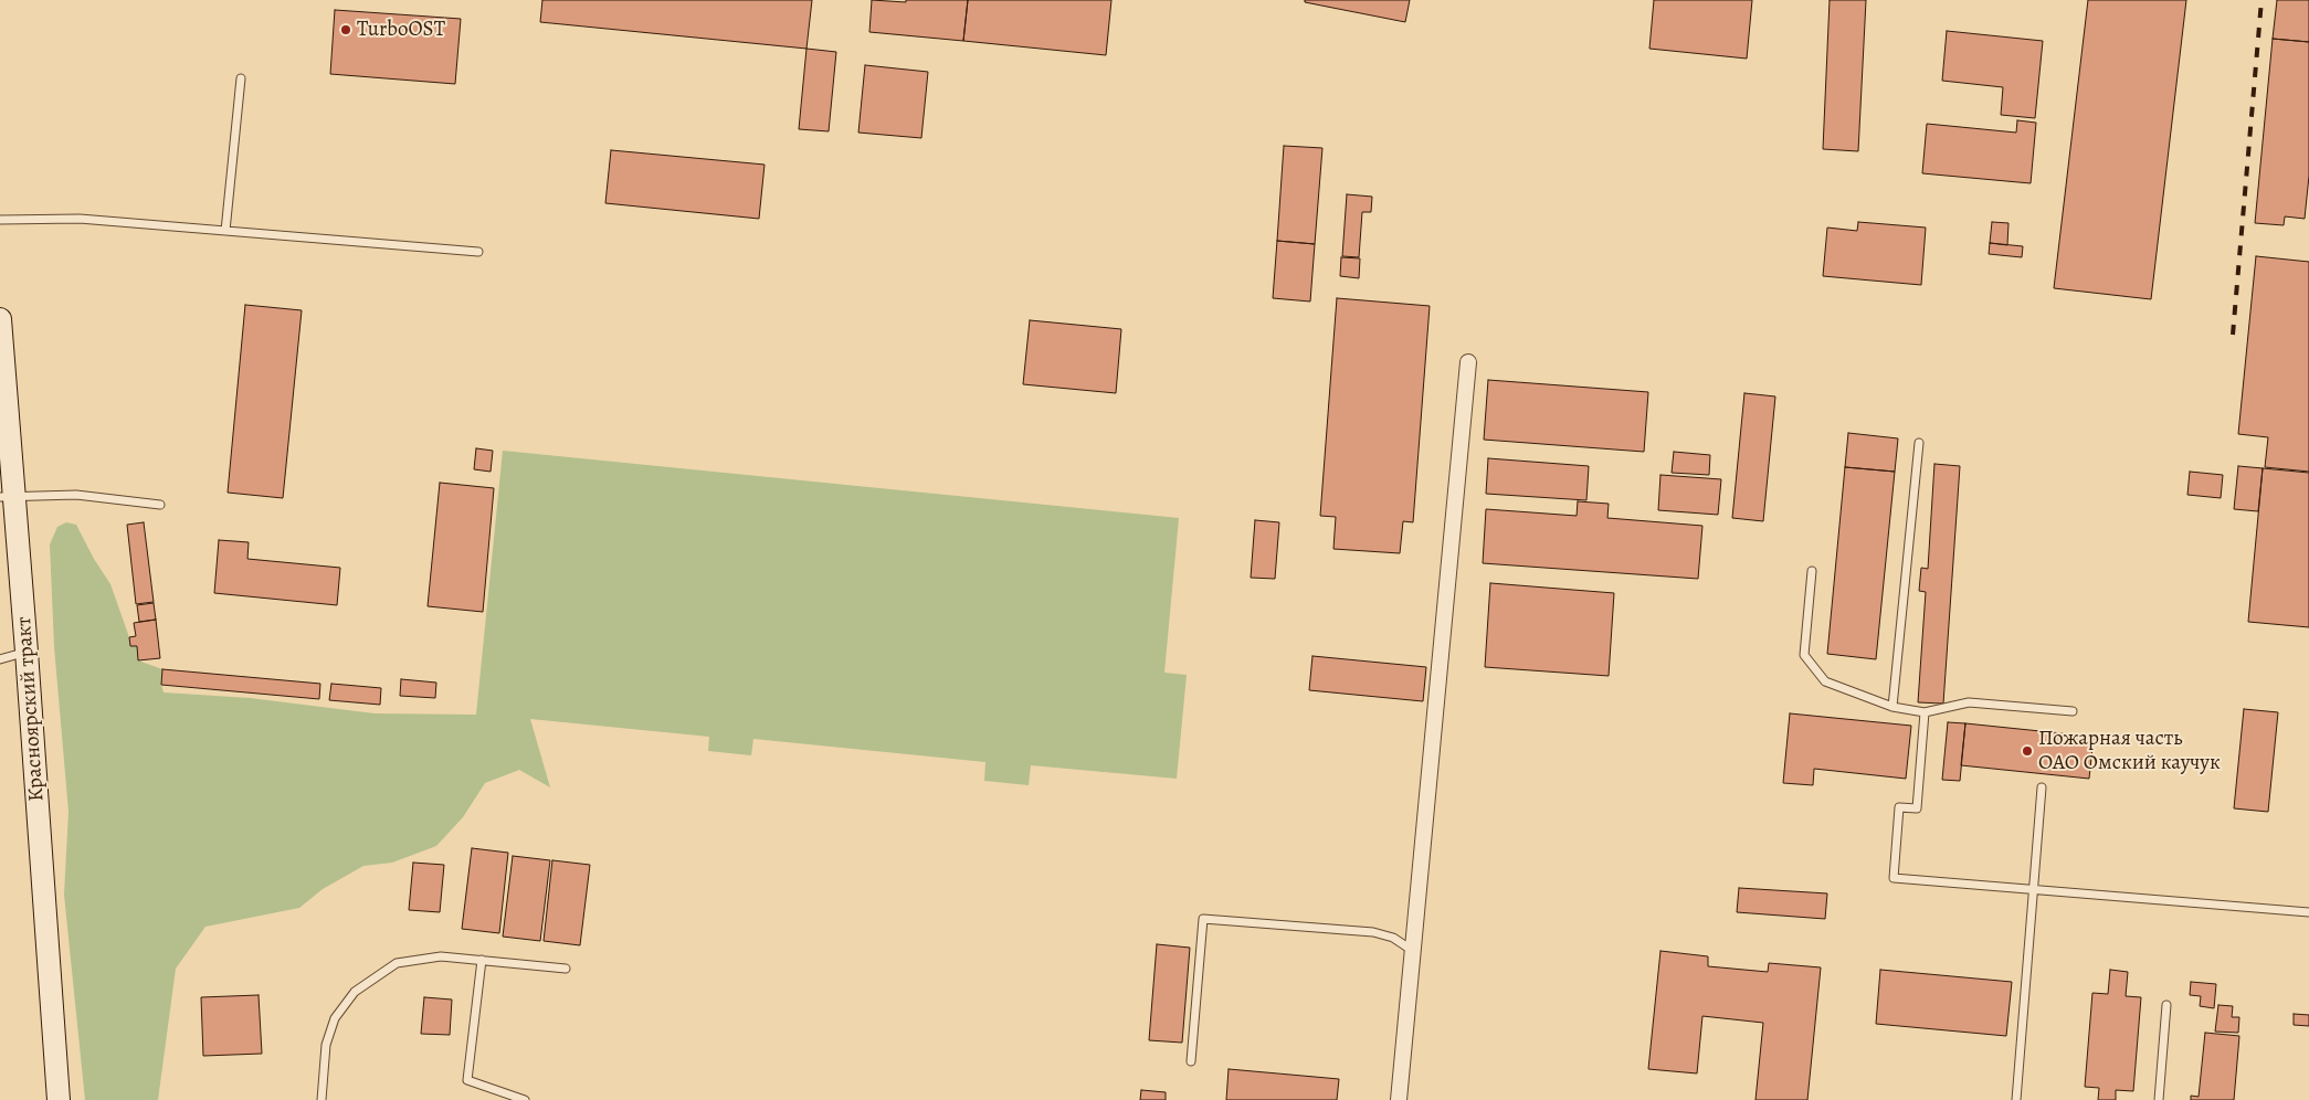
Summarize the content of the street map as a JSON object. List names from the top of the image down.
{
  "streets": {
    "main road": ["Красноярский тракт"]
  },
  "places": ["TurboOST", "Пожарная часть ОАО Омский каучук"]
}
